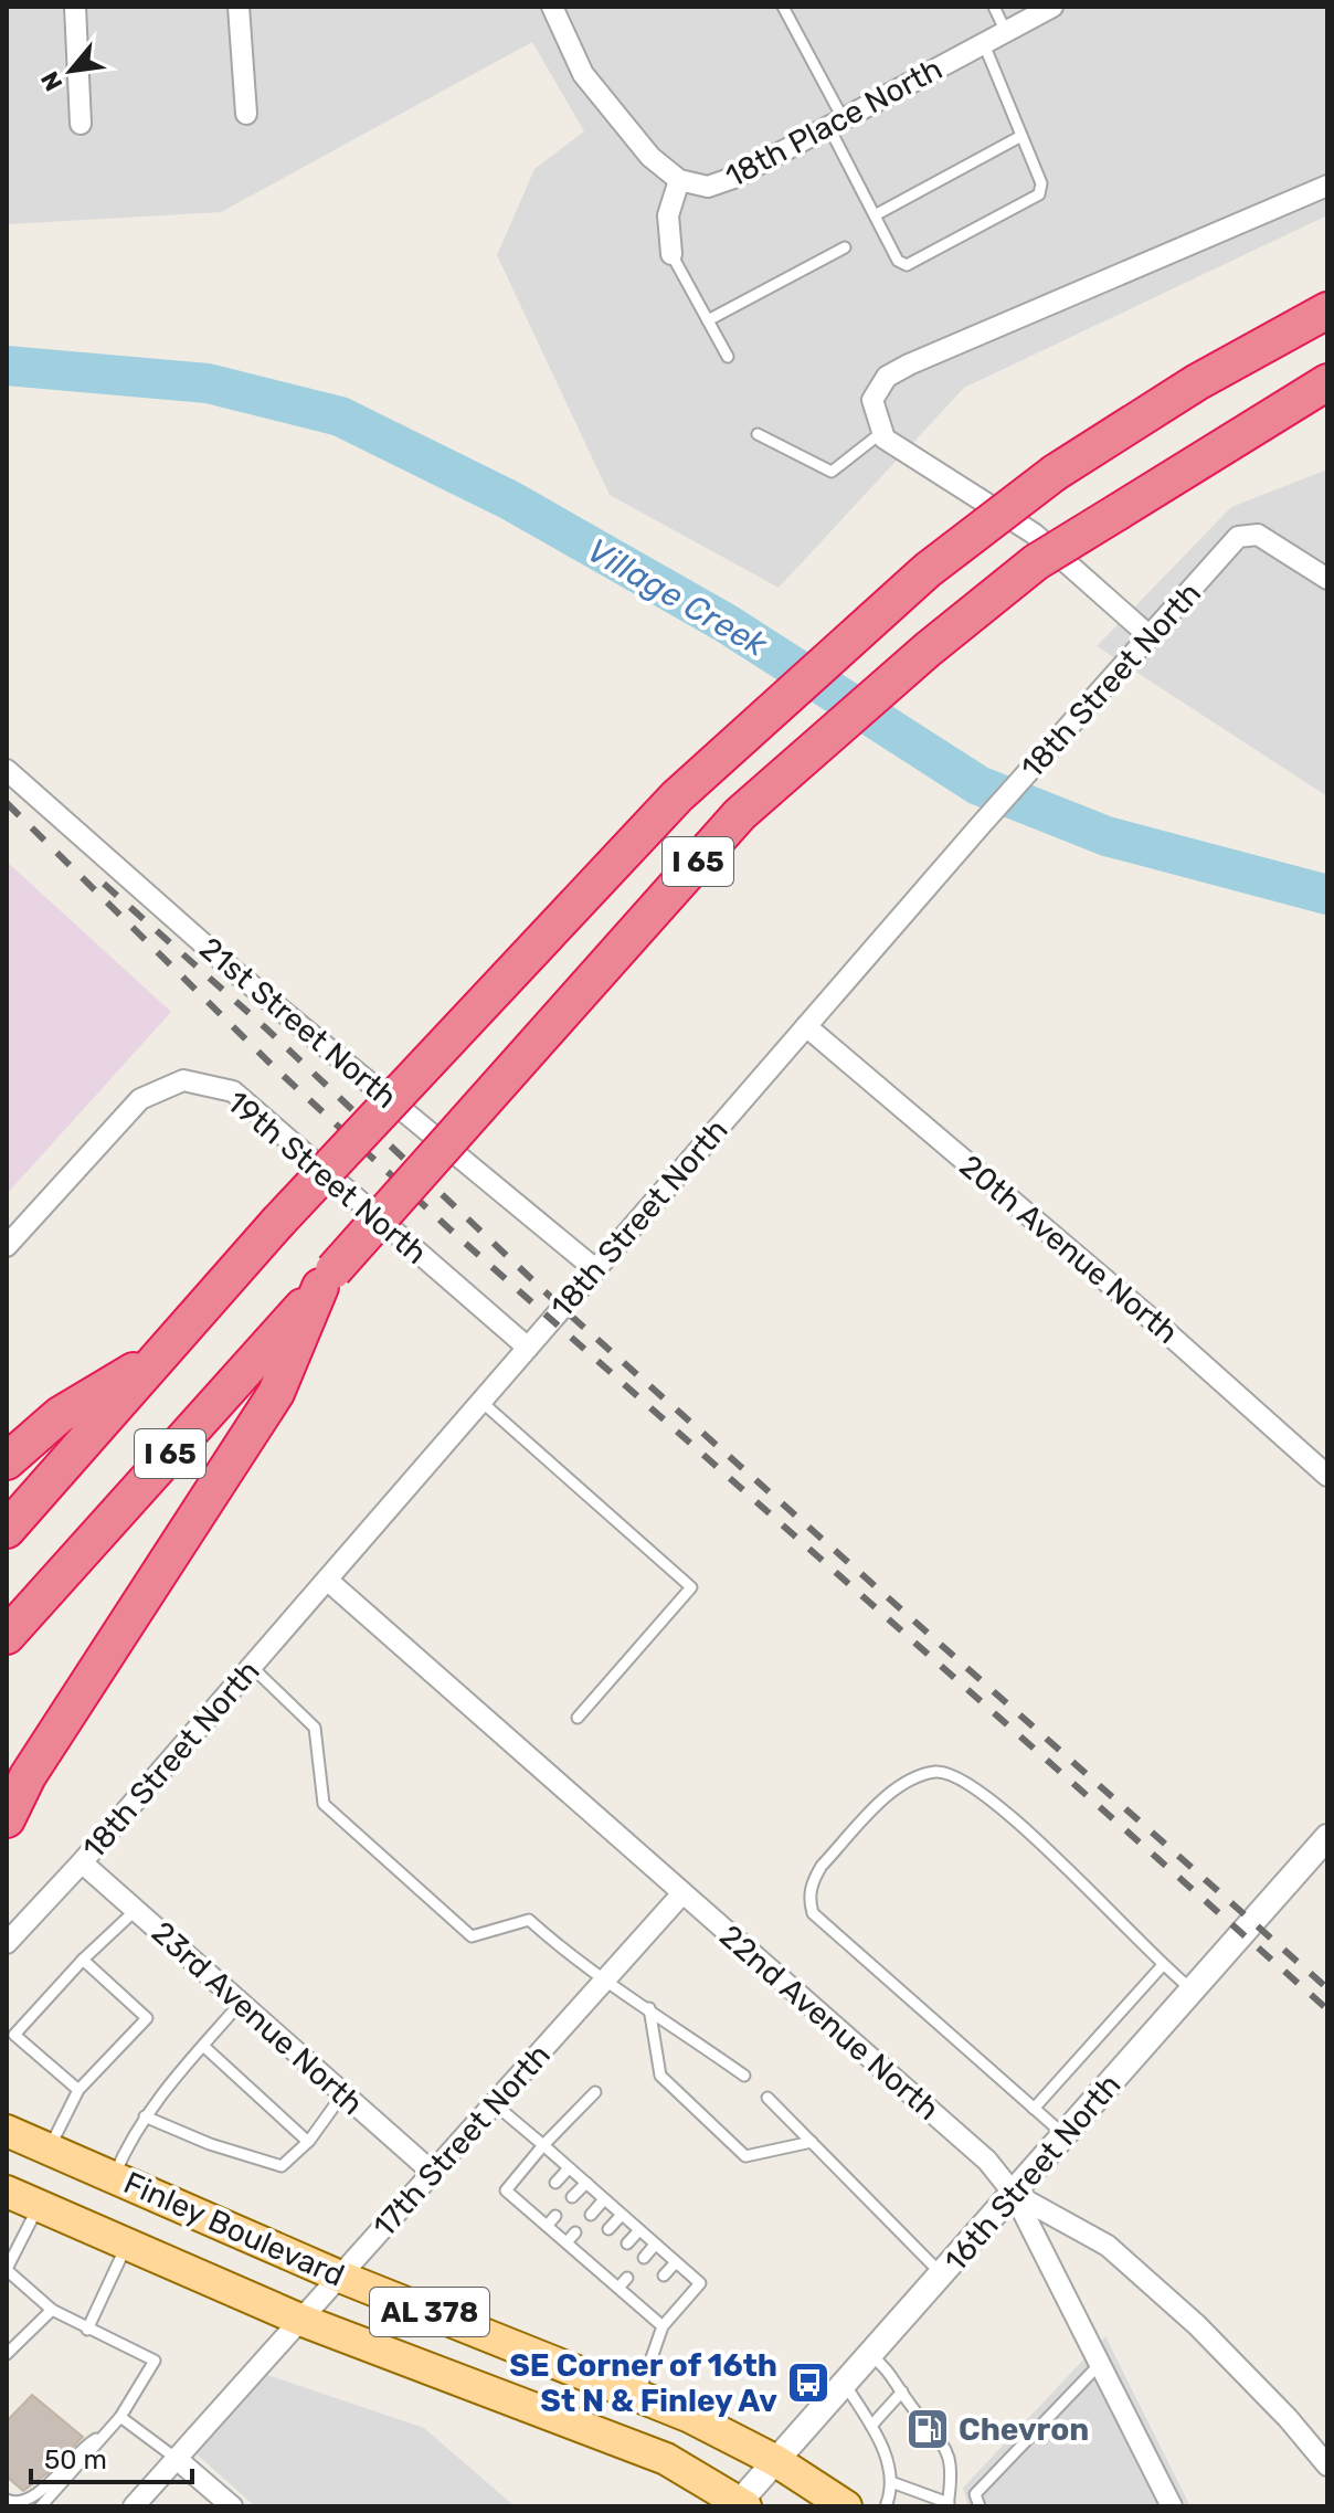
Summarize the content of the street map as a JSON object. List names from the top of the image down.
{
  "streets": {
    "highway": ["I 65"],
    "main road": ["Finley Boulevard", "AL 378"],
    "street": [
      "18th Place North",
      "18th Street North",
      "21st Street North",
      "19th Street North",
      "20th Avenue North",
      "23rd Avenue North",
      "22nd Avenue North",
      "17th Street North",
      "16th Street North"
    ]
  },
  "crossings": [
    ["18th Street North", "21st Street North"],
    ["18th Street North", "19th Street North"],
    ["18th Street North", "20th Avenue North"],
    ["18th Street North", "23rd Avenue North"],
    ["18th Street North", "22nd Avenue North"],
    ["23rd Avenue North", "17th Street North"],
    ["22nd Avenue North", "17th Street North"],
    ["22nd Avenue North", "16th Street North"],
    ["17th Street North", "Finley Boulevard"],
    ["16th Street North", "Finley Boulevard"]
  ],
  "water": ["Village Creek"],
  "places": {
    "bus stop": ["SE Corner of 16th St N & Finley Av"],
    "fuel station": ["Chevron"]
  },
  "scale_bar": "50 m",
  "north": "bottom left"
}
